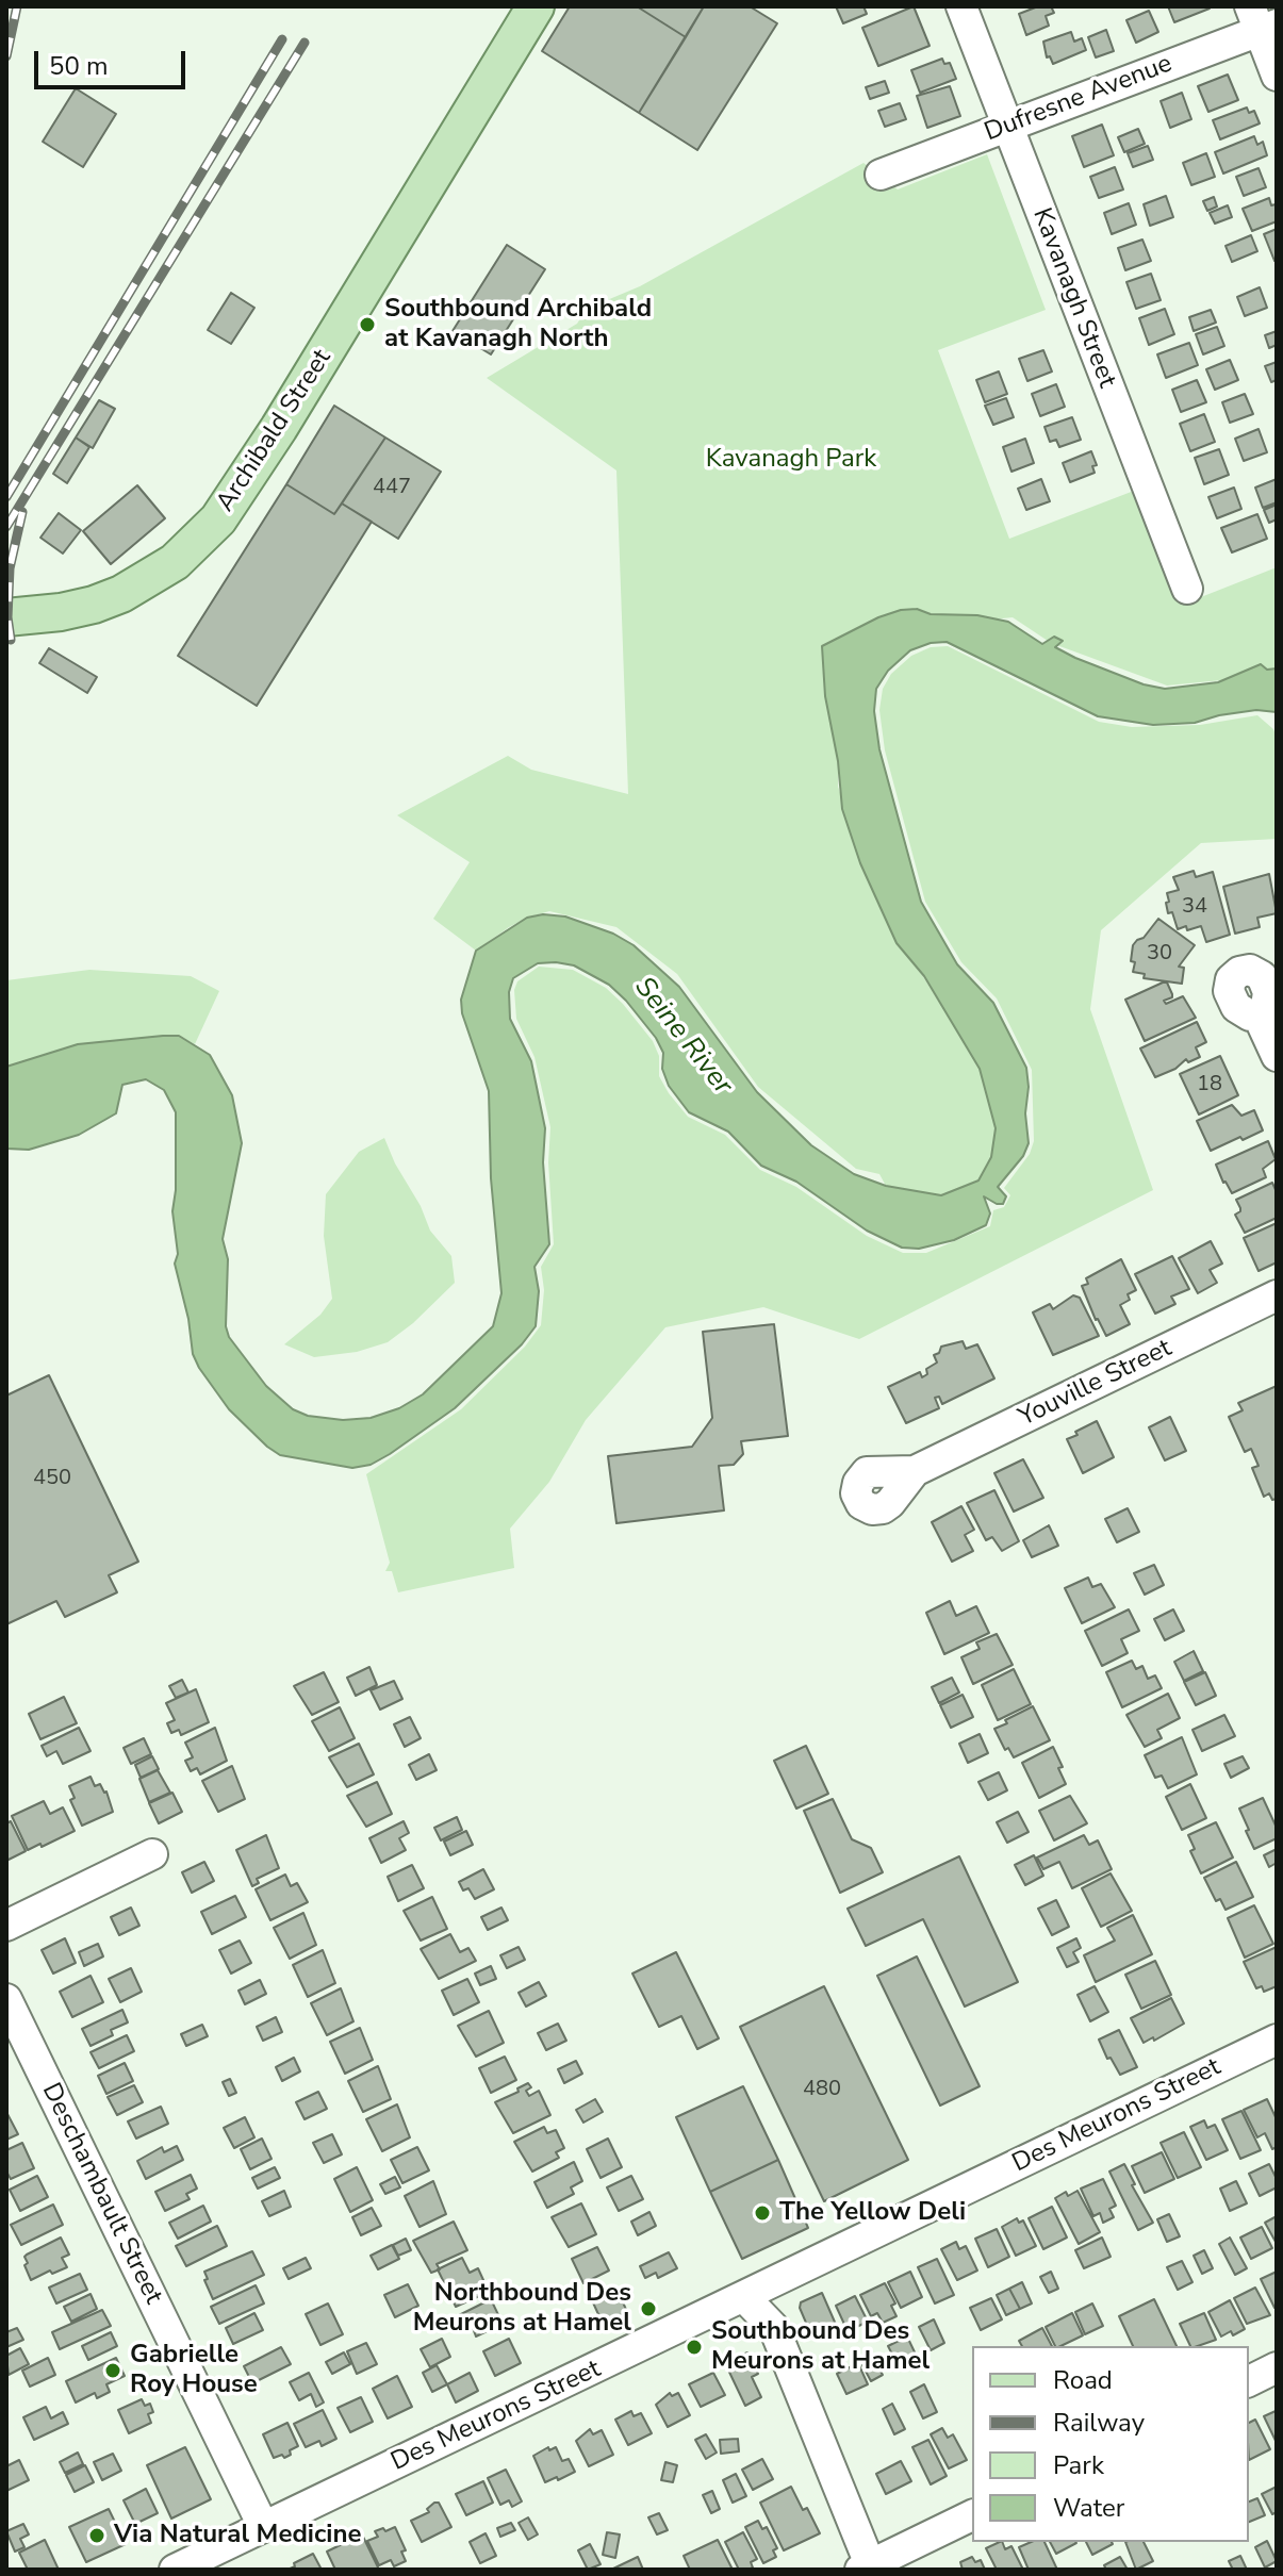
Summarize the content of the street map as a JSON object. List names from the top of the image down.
{
  "streets": {
    "main road": ["Archibald Street"],
    "street": [
      "Dufresne Avenue",
      "Kavanagh Street",
      "Youville Street",
      "Des Meurons Street",
      "Deschambault Street"
    ]
  },
  "crossings": [
    ["Dufresne Avenue", "Kavanagh Street"],
    ["Des Meurons Street", "Deschambault Street"]
  ],
  "water": ["Seine River"],
  "parks": ["Kavanagh Park"],
  "places": [
    "Southbound Archibald at Kavanagh North",
    "The Yellow Deli",
    "Northbound Des Meurons at Hamel",
    "Southbound Des Meurons at Hamel",
    "Gabrielle Roy House",
    "Via Natural Medicine"
  ],
  "house_numbers": [
    "447",
    "34",
    "30",
    "18",
    "450",
    "480"
  ],
  "legend": [
    "Road",
    "Railway",
    "Park",
    "Water"
  ],
  "scale_bar": "50 m"
}
